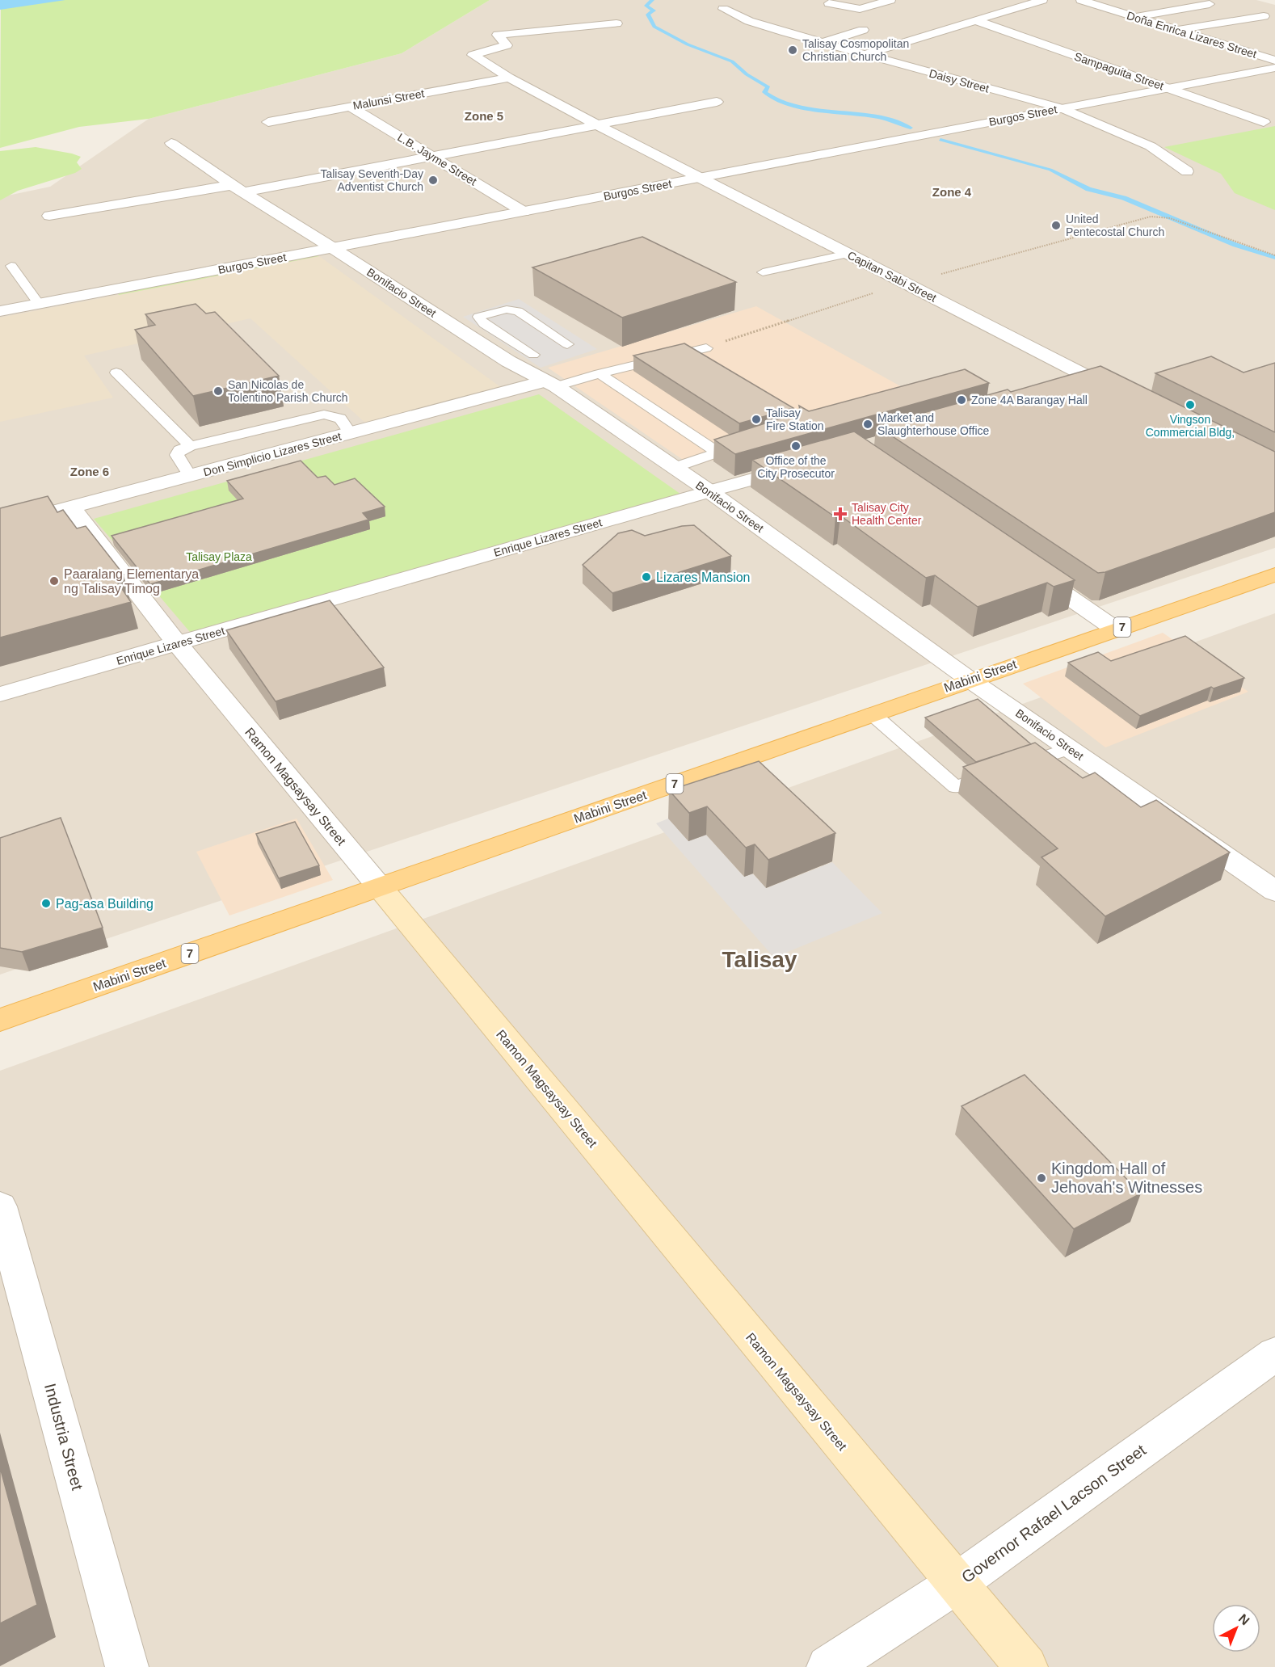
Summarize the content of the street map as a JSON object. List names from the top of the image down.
{
  "streets": {
    "main road": ["7", "Mabini Street", "Ramon Magsaysay Street"],
    "street": [
      "Doña Enrica Lizares Street",
      "Sampaguita Street",
      "Daisy Street",
      "Malunsi Street",
      "Burgos Street",
      "L.B. Jayme Street",
      "Capitan Sabi Street",
      "Bonifacio Street",
      "Don Simplicio Lizares Street",
      "Enrique Lizares Street",
      "Industria Street",
      "Governor Rafael Lacson Street"
    ]
  },
  "crossings": [
    ["Sampaguita Street", "Burgos Street"],
    ["Daisy Street", "Burgos Street"],
    ["Malunsi Street", "L.B. Jayme Street"],
    ["Malunsi Street", "Capitan Sabi Street"],
    ["Burgos Street", "L.B. Jayme Street"],
    ["Burgos Street", "Capitan Sabi Street"],
    ["Burgos Street", "Bonifacio Street"],
    ["Bonifacio Street", "Don Simplicio Lizares Street"],
    ["Bonifacio Street", "Enrique Lizares Street"],
    ["Bonifacio Street", "Mabini Street"],
    ["Don Simplicio Lizares Street", "Ramon Magsaysay Street"],
    ["Enrique Lizares Street", "Ramon Magsaysay Street"],
    ["Mabini Street", "Ramon Magsaysay Street"],
    ["Ramon Magsaysay Street", "Governor Rafael Lacson Street"]
  ],
  "districts": [
    "Zone 5",
    "Zone 4",
    "Zone 6",
    "Talisay"
  ],
  "parks": ["Talisay Plaza"],
  "places": {
    "other": [
      "Talisay Cosmopolitan Christian Church",
      "Talisay Seventh-Day Adventist Church",
      "United Pentecostal Church",
      "San Nicolas de Tolentino Parish Church",
      "Zone 4A Barangay Hall",
      "Vingson Commercial Bldg,",
      "Talisay Fire Station",
      "Market and Slaughterhouse Office",
      "Office of the City Prosecutor",
      "Lizares Mansion",
      "Paaralang Elementarya ng Talisay Timog",
      "Pag-asa Building",
      "Kingdom Hall of Jehovah's Witnesses"
    ],
    "health": ["Talisay City Health Center"]
  },
  "north": "top right"
}
